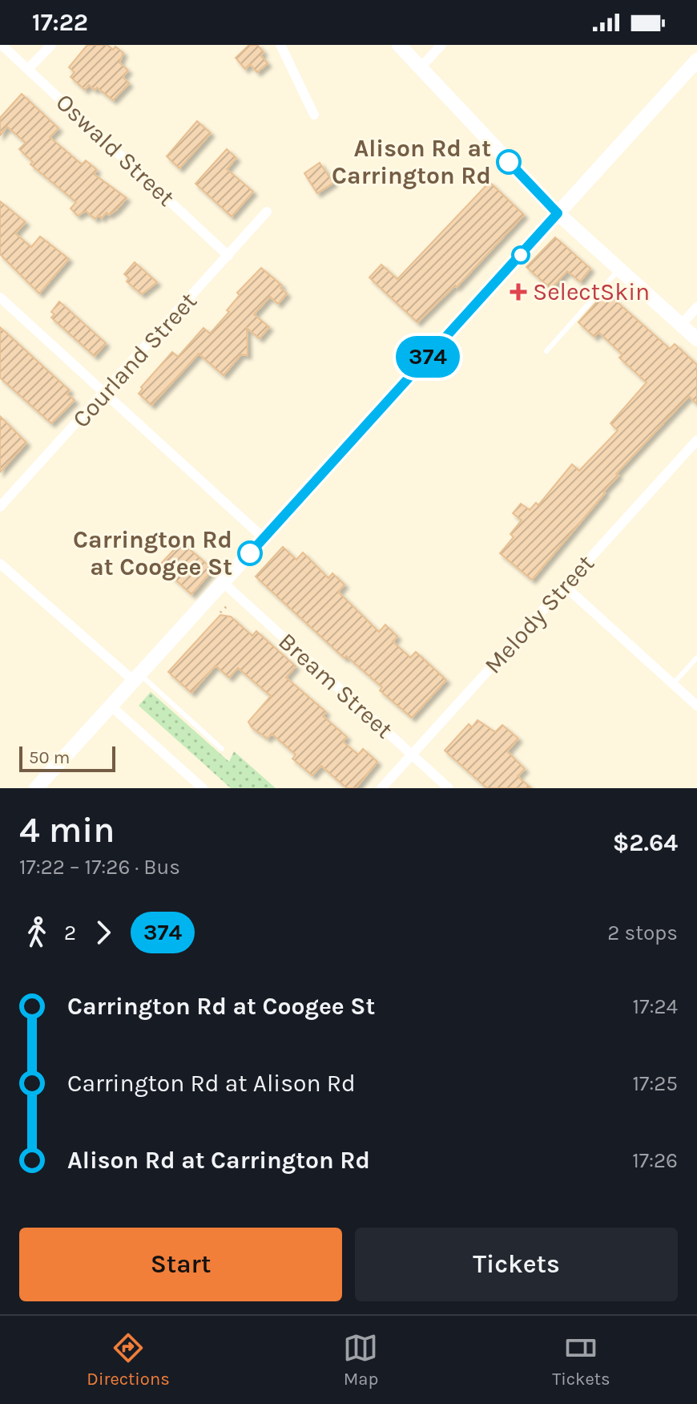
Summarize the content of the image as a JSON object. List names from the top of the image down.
{
  "streets": {
    "street": [
      "Oswald Street",
      "Courland Street",
      "Melody Street",
      "Bream Street"
    ]
  },
  "crossings": [
    ["Oswald Street", "Courland Street"],
    ["Melody Street", "Bream Street"]
  ],
  "places": {
    "other": ["Alison Rd at Carrington Rd", "Carrington Rd at Coogee St"],
    "health": ["SelectSkin"]
  },
  "lines": ["bus line 374"],
  "scale_bar": "50 m",
  "page": {
    "status": "17:22",
    "on_map": "374",
    "scale": "50 m",
    "heading": ["4 min", "17:22 – 17:26 · Bus", "$2.64"],
    "legs": ["2", "374", "2 stops"],
    "list": [
      {
        "name": "Carrington Rd at Coogee St",
        "value": "17:24"
      },
      {
        "name": "Carrington Rd at Alison Rd",
        "value": "17:25"
      },
      {
        "name": "Alison Rd at Carrington Rd",
        "value": "17:26"
      }
    ],
    "buttons": ["Start", "Tickets"],
    "tabs": ["Directions", "Map", "Tickets"]
  }
}
